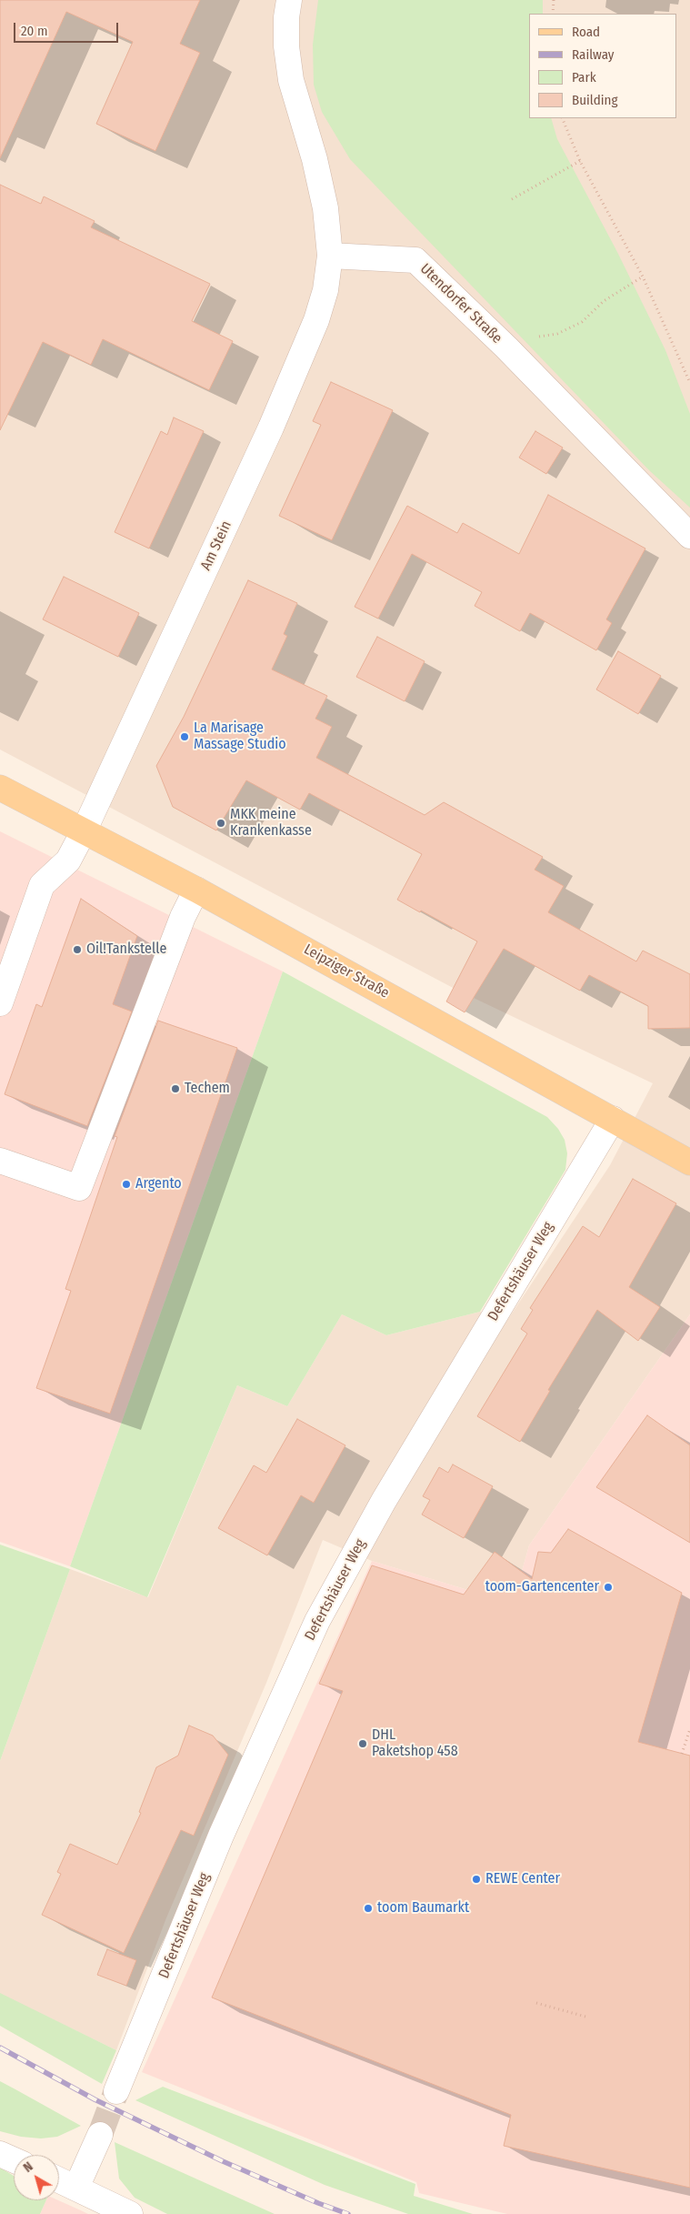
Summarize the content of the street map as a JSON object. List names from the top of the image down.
{
  "streets": {
    "main road": ["Leipziger Straße"],
    "street": ["Utendorfer Straße", "Am Stein", "Defertshäuser Weg"]
  },
  "crossings": [
    ["Utendorfer Straße", "Am Stein"],
    ["Am Stein", "Leipziger Straße"],
    ["Leipziger Straße", "Defertshäuser Weg"]
  ],
  "places": [
    "La Marisage Massage Studio",
    "MKK meine Krankenkasse",
    "Oil!Tankstelle",
    "Techem",
    "Argento",
    "toom-Gartencenter",
    "DHL Paketshop 458",
    "REWE Center",
    "toom Baumarkt"
  ],
  "legend": [
    "Road",
    "Railway",
    "Park",
    "Building"
  ],
  "scale_bar": "20 m",
  "north": "top left"
}
